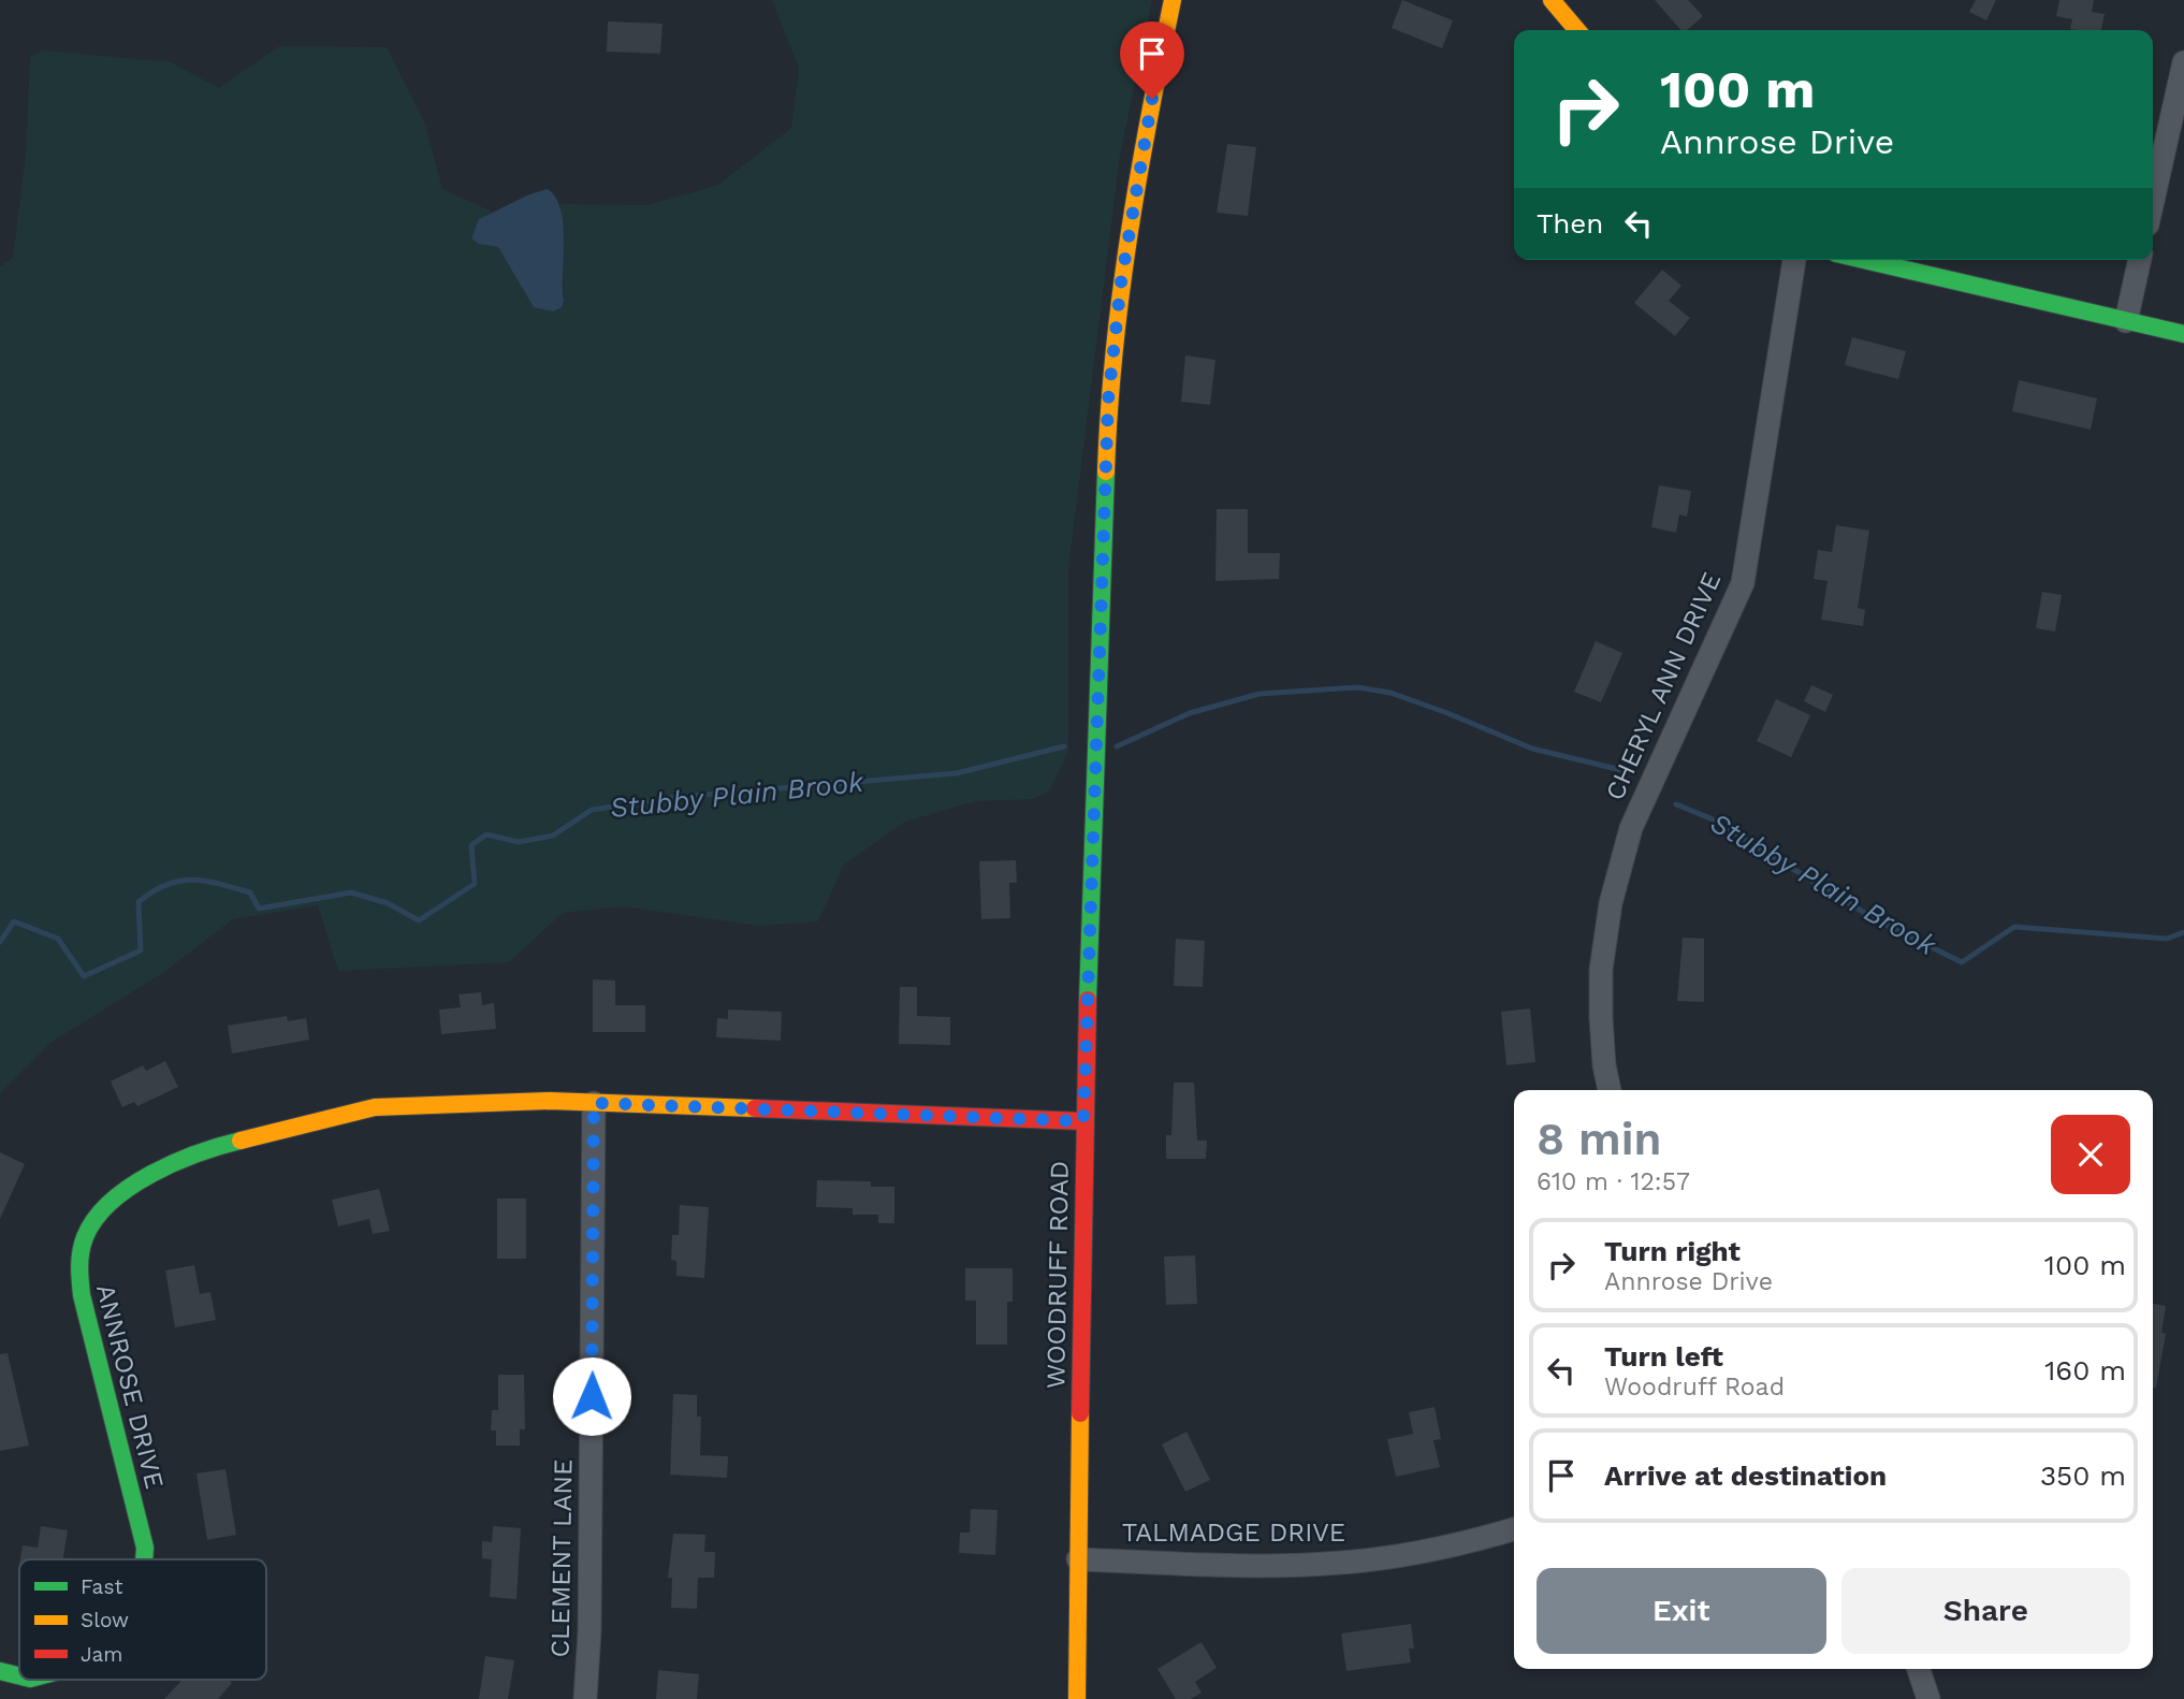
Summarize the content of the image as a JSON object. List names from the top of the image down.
{
  "streets": {
    "street": [
      "CHERYL ANN DRIVE",
      "WOODRUFF ROAD",
      "ANNROSE DRIVE",
      "TALMADGE DRIVE",
      "CLEMENT LANE"
    ]
  },
  "crossings": [
    ["WOODRUFF ROAD", "ANNROSE DRIVE"],
    ["WOODRUFF ROAD", "TALMADGE DRIVE"],
    ["ANNROSE DRIVE", "CLEMENT LANE"]
  ],
  "water": ["Stubby Plain Brook"],
  "legend": ["Fast", "Slow", "Jam"],
  "page": {
    "turn": ["100 m", "Annrose Drive"],
    "then": "Then",
    "heading": ["8 min", "610 m · 12:57"],
    "list": [
      {
        "name": "Turn right",
        "note": "Annrose Drive",
        "value": "100 m"
      },
      {
        "name": "Turn left",
        "note": "Woodruff Road",
        "value": "160 m"
      },
      {
        "name": "Arrive at destination",
        "value": "350 m"
      }
    ],
    "buttons": ["Exit", "Share"]
  }
}
